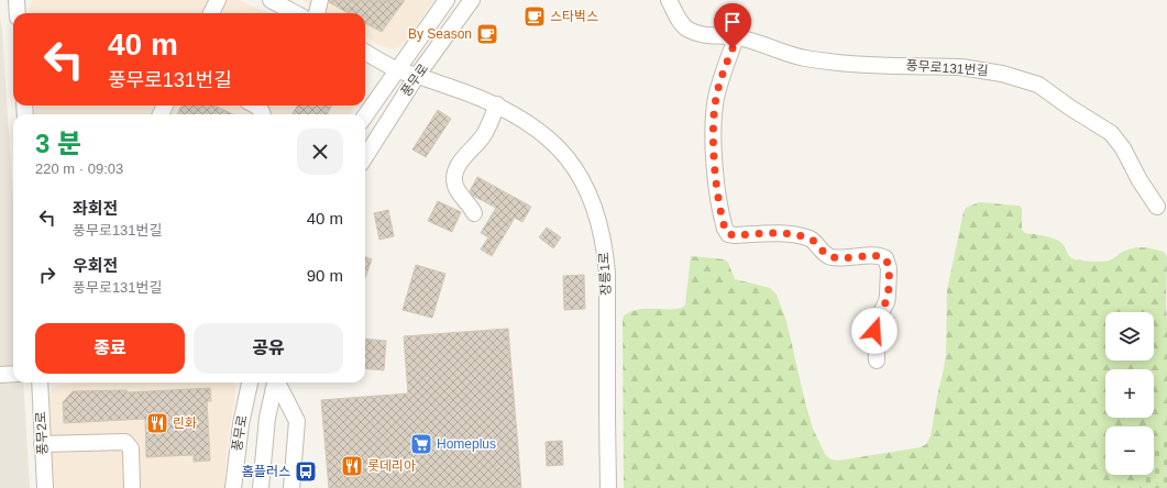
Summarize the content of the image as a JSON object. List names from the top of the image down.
{
  "streets": {
    "street": [
      "풍무로131번길",
      "풍무로",
      "장릉1로",
      "풍무2로"
    ]
  },
  "crossings": [
    ["풍무로", "장릉1로"]
  ],
  "places": {
    "cafe": ["스타벅스", "By Season"],
    "restaurant": ["린화", "롯데리아"],
    "supermarket": ["Homeplus"],
    "bus stop": ["홈플러스"]
  },
  "page": {
    "turn": ["40 m", "풍무로131번길"],
    "heading": ["3 분", "220 m · 09:03"],
    "list": [
      {
        "name": "좌회전",
        "note": "풍무로131번길",
        "value": "40 m"
      },
      {
        "name": "우회전",
        "note": "풍무로131번길",
        "value": "90 m"
      }
    ],
    "map_buttons": ["+", "−"],
    "buttons": ["종료", "공유"]
  }
}
